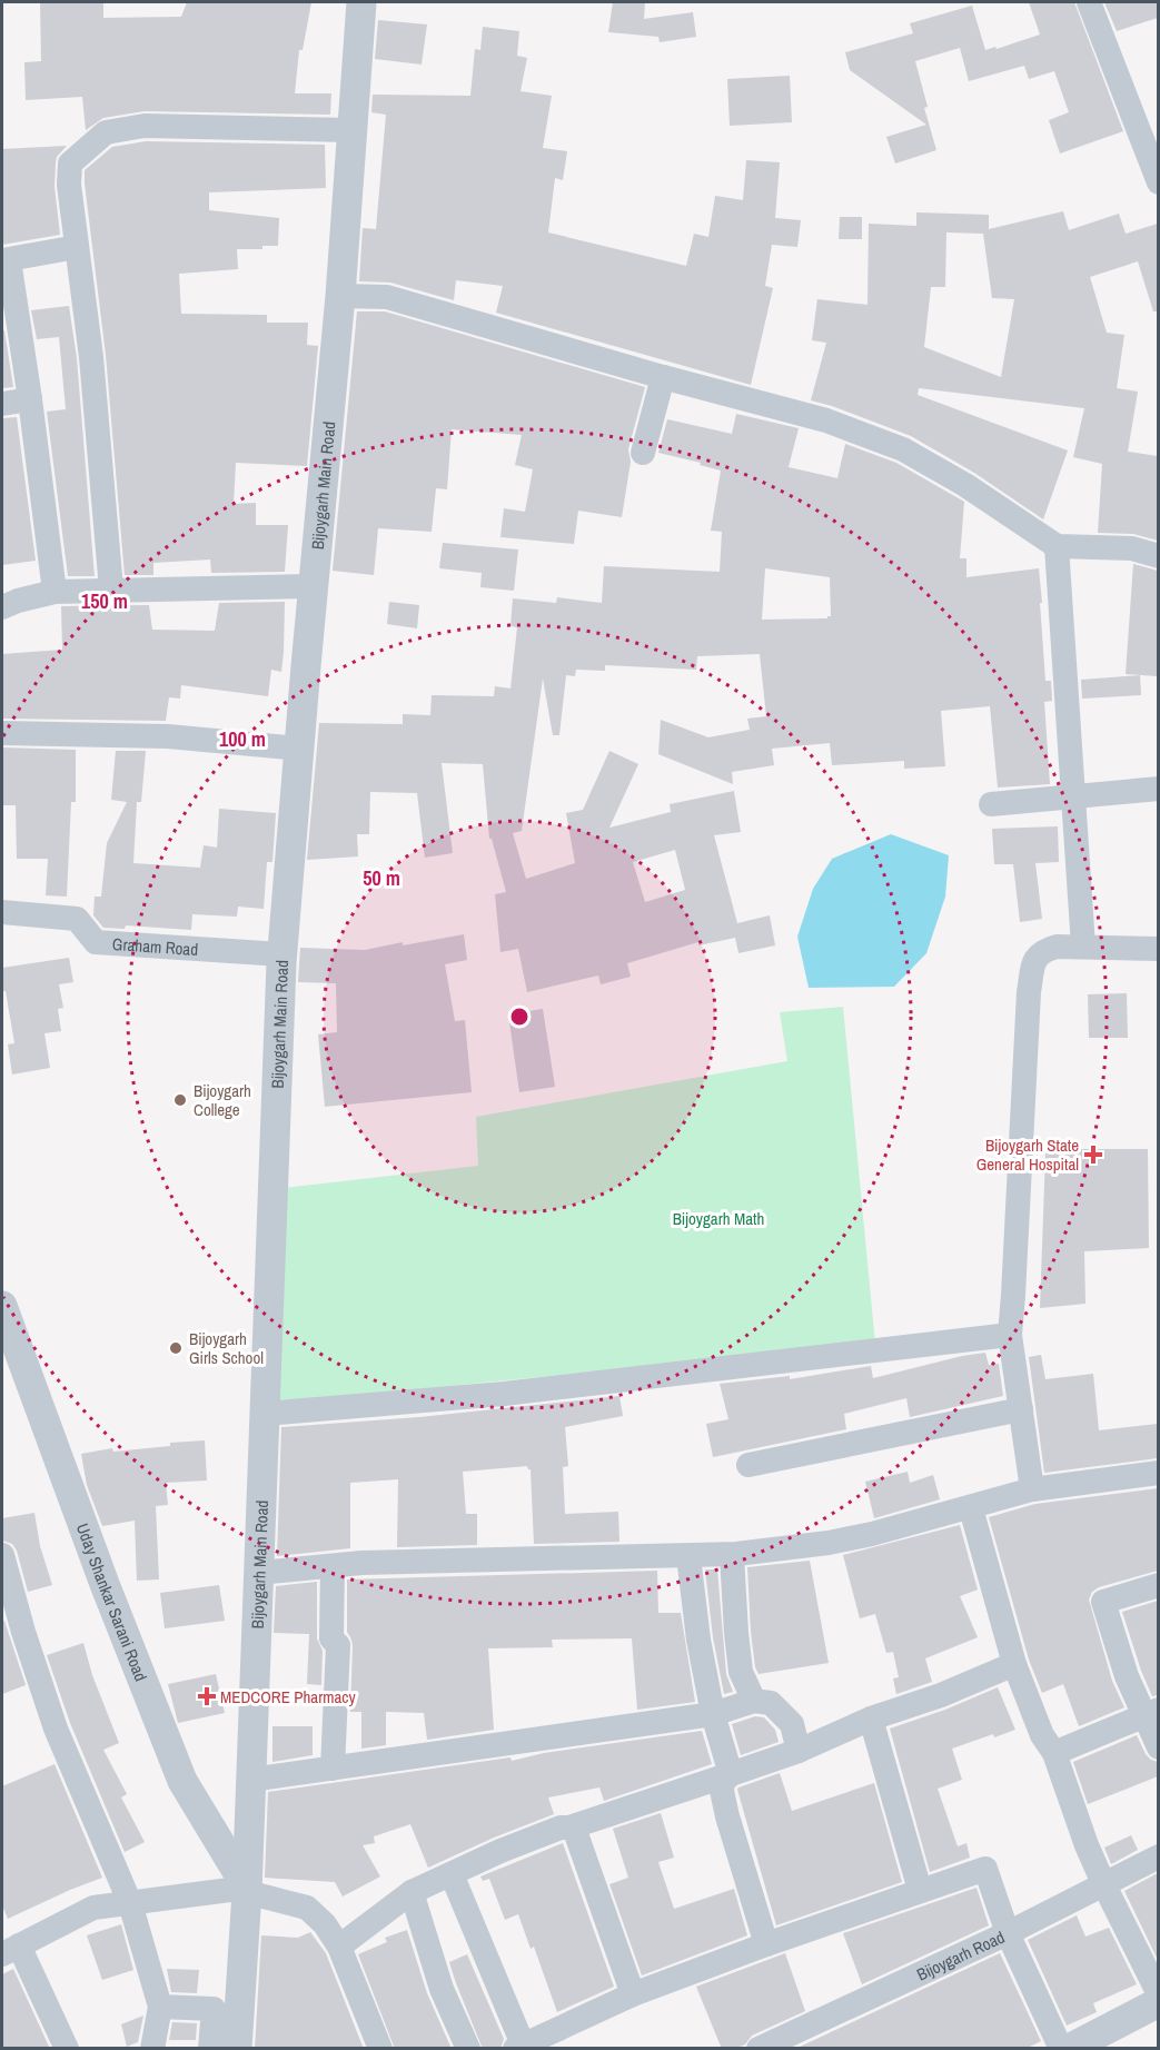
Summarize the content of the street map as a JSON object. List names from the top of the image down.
{
  "streets": {
    "street": [
      "Bijoygarh Main Road",
      "Graham Road",
      "Uday Shankar Sarani Road",
      "Bijoygarh Road"
    ]
  },
  "crossings": [
    ["Bijoygarh Main Road", "Graham Road"],
    ["Bijoygarh Main Road", "Uday Shankar Sarani Road"]
  ],
  "parks": ["Bijoygarh Math"],
  "places": {
    "other": ["Bijoygarh College", "Bijoygarh Girls School"],
    "health": ["Bijoygarh State General Hospital", "MEDCORE Pharmacy"]
  },
  "rings": ["150 m", "100 m", "50 m"]
}
